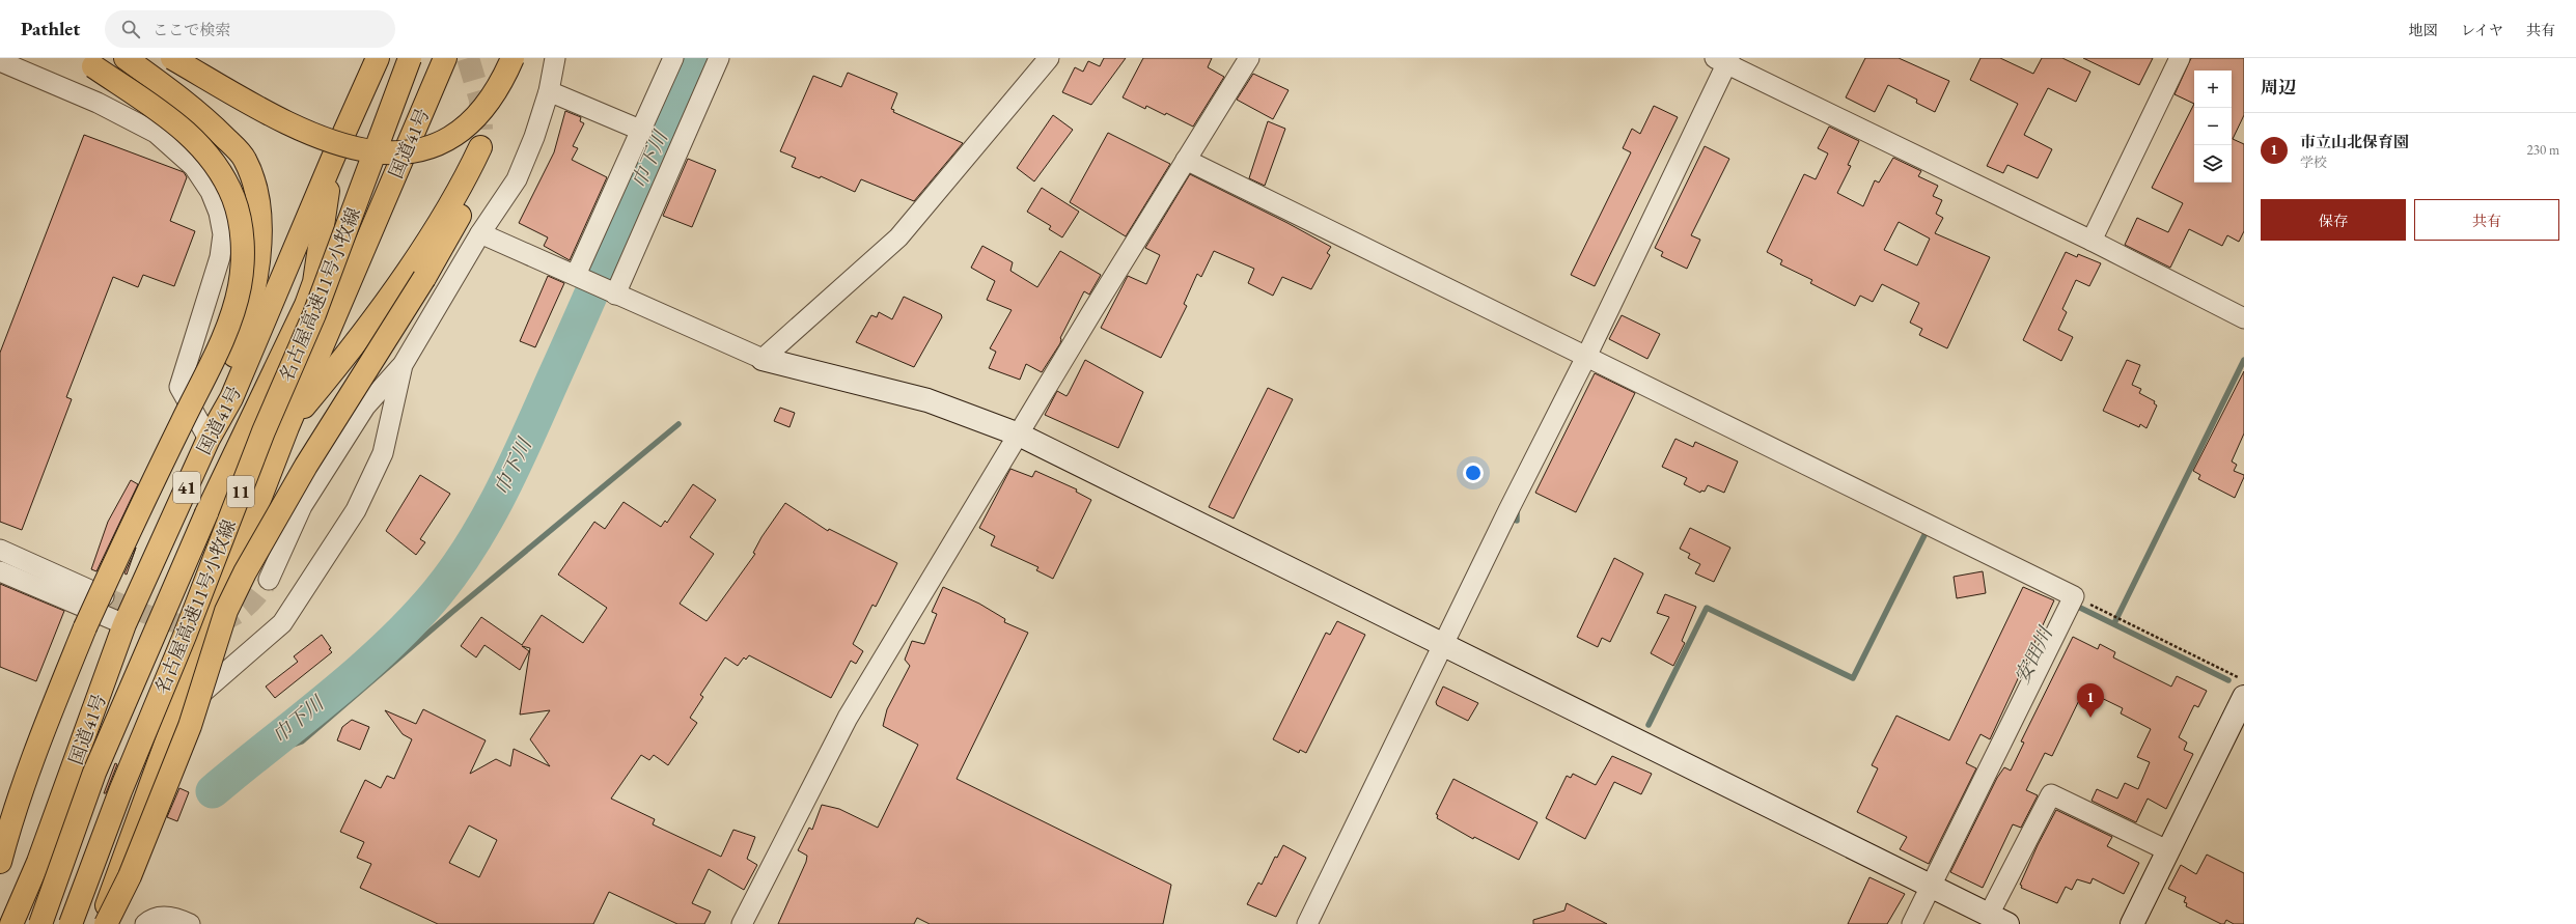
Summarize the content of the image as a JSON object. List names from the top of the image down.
{
  "streets": {
    "highway": [
      "国道41号",
      "名古屋高速11号小牧線",
      "41",
      "11"
    ]
  },
  "crossings": [
    ["国道41号", "11"]
  ],
  "water": ["巾下川", "安田川"],
  "page": {
    "header": "Pathlet",
    "search": "ここで検索",
    "nav": ["地図", "レイヤ", "共有"],
    "heading": "周辺",
    "map_buttons": ["+", "−"],
    "list": [
      {
        "mark": "1",
        "name": "市立山北保育園",
        "note": "学校",
        "value": "230 m"
      }
    ],
    "buttons": ["保存", "共有"],
    "pins": "1"
  }
}
